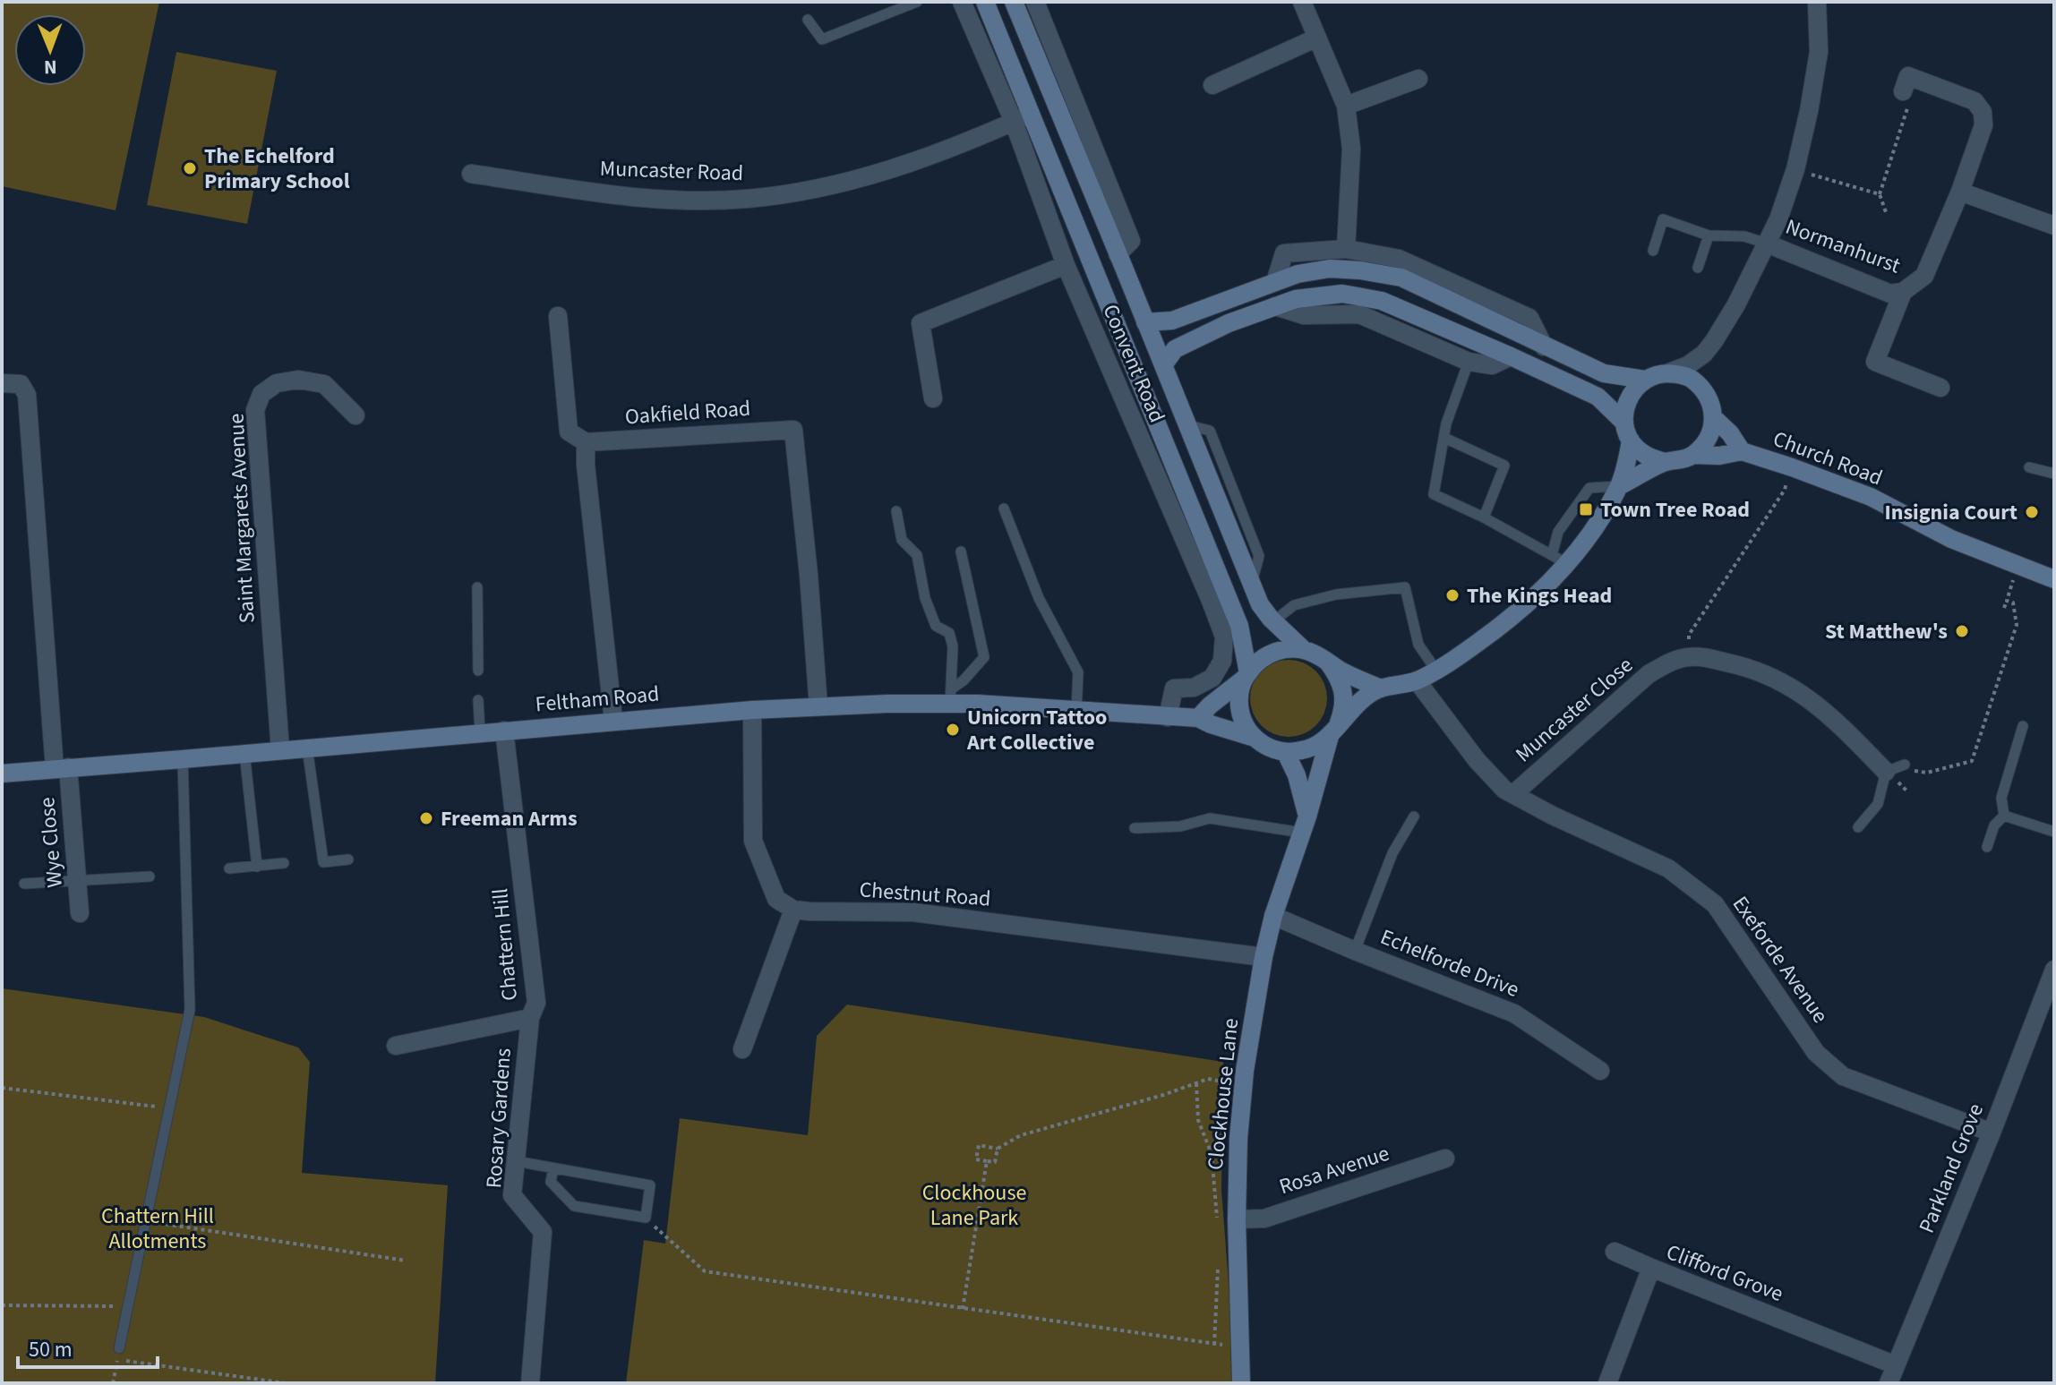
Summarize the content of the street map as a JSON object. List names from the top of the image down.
{
  "streets": {
    "main road": [
      "Convent Road",
      "Church Road",
      "Feltham Road",
      "Clockhouse Lane"
    ],
    "street": [
      "Muncaster Road",
      "Normanhurst",
      "Oakfield Road",
      "Saint Margarets Avenue",
      "Muncaster Close",
      "Wye Close",
      "Chestnut Road",
      "Chattern Hill",
      "Exeforde Avenue",
      "Echelforde Drive",
      "Rosary Gardens",
      "Parkland Grove",
      "Rosa Avenue",
      "Clifford Grove"
    ]
  },
  "crossings": [
    ["Muncaster Road", "Convent Road"],
    ["Convent Road", "Feltham Road"],
    ["Convent Road", "Clockhouse Lane"],
    ["Oakfield Road", "Feltham Road"],
    ["Saint Margarets Avenue", "Feltham Road"],
    ["Feltham Road", "Wye Close"],
    ["Feltham Road", "Chattern Hill"],
    ["Feltham Road", "Clockhouse Lane"],
    ["Muncaster Close", "Exeforde Avenue"],
    ["Chestnut Road", "Clockhouse Lane"],
    ["Chattern Hill", "Rosary Gardens"],
    ["Exeforde Avenue", "Parkland Grove"],
    ["Echelforde Drive", "Clockhouse Lane"],
    ["Clockhouse Lane", "Rosa Avenue"],
    ["Parkland Grove", "Clifford Grove"]
  ],
  "parks": ["Clockhouse Lane Park", "Chattern Hill Allotments"],
  "places": {
    "other": [
      "The Echelford Primary School",
      "Insignia Court",
      "The Kings Head",
      "St Matthew's",
      "Unicorn Tattoo Art Collective",
      "Freeman Arms"
    ],
    "transit": ["Town Tree Road"]
  },
  "scale_bar": "50 m",
  "north": "bottom"
}
